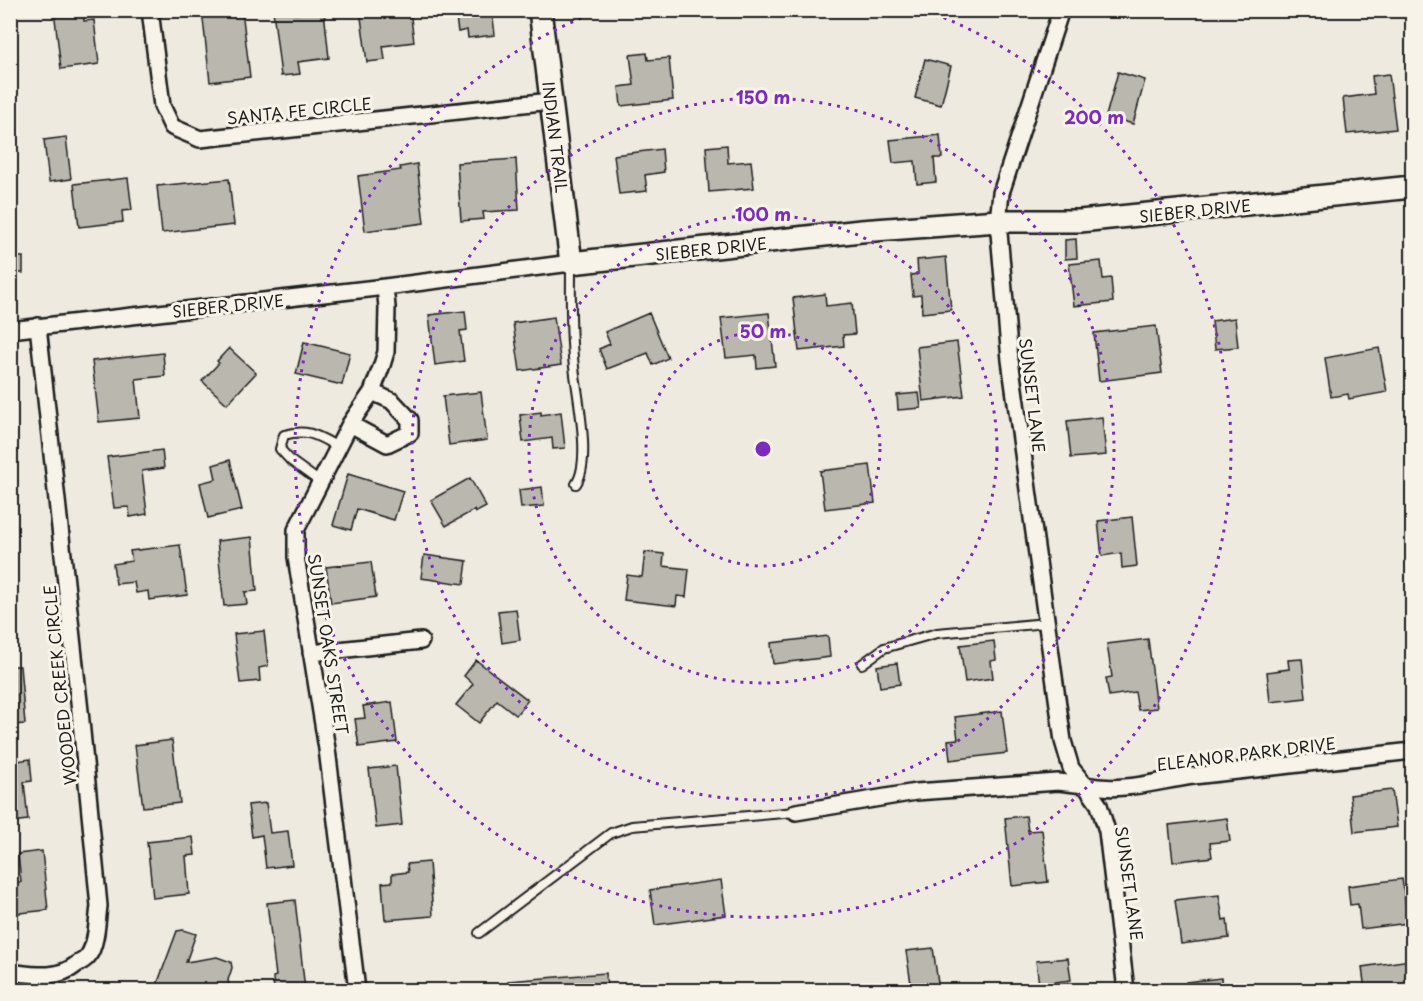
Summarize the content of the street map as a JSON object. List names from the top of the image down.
{
  "streets": {
    "street": [
      "SANTA FE CIRCLE",
      "INDIAN TRAIL",
      "SIEBER DRIVE",
      "SUNSET LANE",
      "SUNSET OAKS STREET",
      "WOODED CREEK CIRCLE",
      "ELEANOR PARK DRIVE"
    ]
  },
  "crossings": [
    ["SANTA FE CIRCLE", "INDIAN TRAIL"],
    ["INDIAN TRAIL", "SIEBER DRIVE"],
    ["SIEBER DRIVE", "SUNSET LANE"],
    ["SIEBER DRIVE", "SUNSET OAKS STREET"],
    ["SIEBER DRIVE", "WOODED CREEK CIRCLE"],
    ["SUNSET LANE", "ELEANOR PARK DRIVE"]
  ],
  "rings": [
    "150 m",
    "200 m",
    "100 m",
    "50 m"
  ]
}
